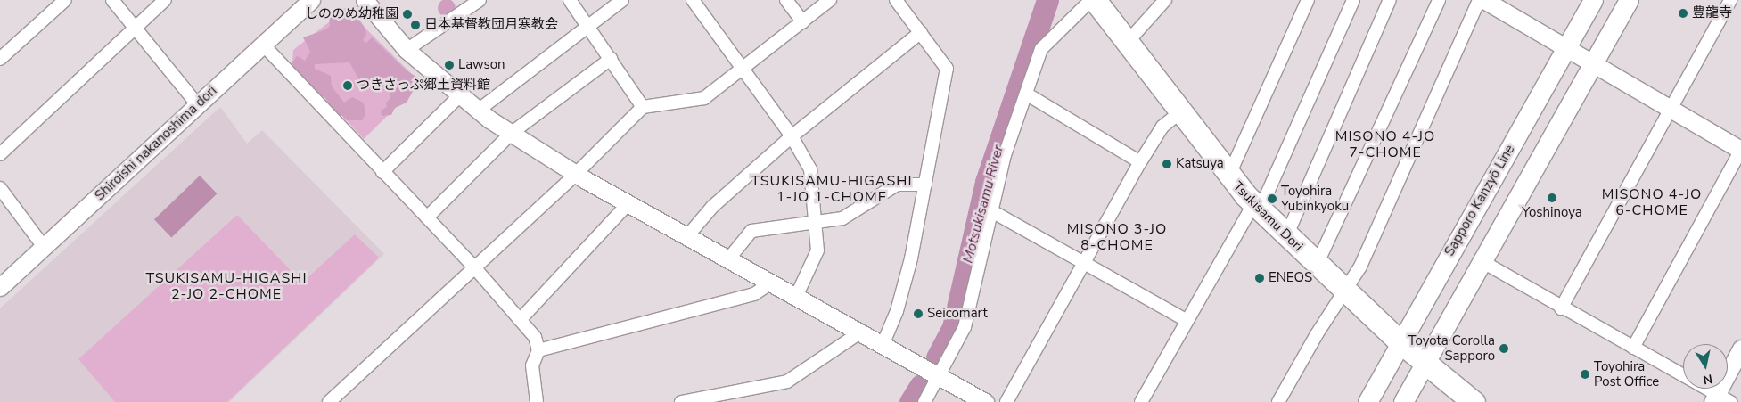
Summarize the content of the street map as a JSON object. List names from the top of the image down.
{
  "streets": {
    "highway": ["Tsukisamu Dori"],
    "main road": ["Sapporo Kanzyō Line"],
    "street": ["Shiroishi nakanoshima dori"]
  },
  "crossings": [
    ["Sapporo Kanzyō Line", "Tsukisamu Dori"]
  ],
  "districts": [
    "MISONO 4-JO 7-CHOME",
    "TSUKISAMU-HIGASHI 1-JO 1-CHOME",
    "MISONO 4-JO 6-CHOME",
    "MISONO 3-JO 8-CHOME",
    "TSUKISAMU-HIGASHI 2-JO 2-CHOME"
  ],
  "water": ["Motsukisamu River"],
  "places": [
    "豊龍寺",
    "しののめ幼稚園",
    "日本基督教団月寒教会",
    "Lawson",
    "つきさっぷ郷土資料館",
    "Katsuya",
    "Yoshinoya",
    "Toyohira Yubinkyoku",
    "ENEOS",
    "Seicomart",
    "Toyota Corolla Sapporo",
    "Toyohira Post Office"
  ],
  "north": "bottom"
}
